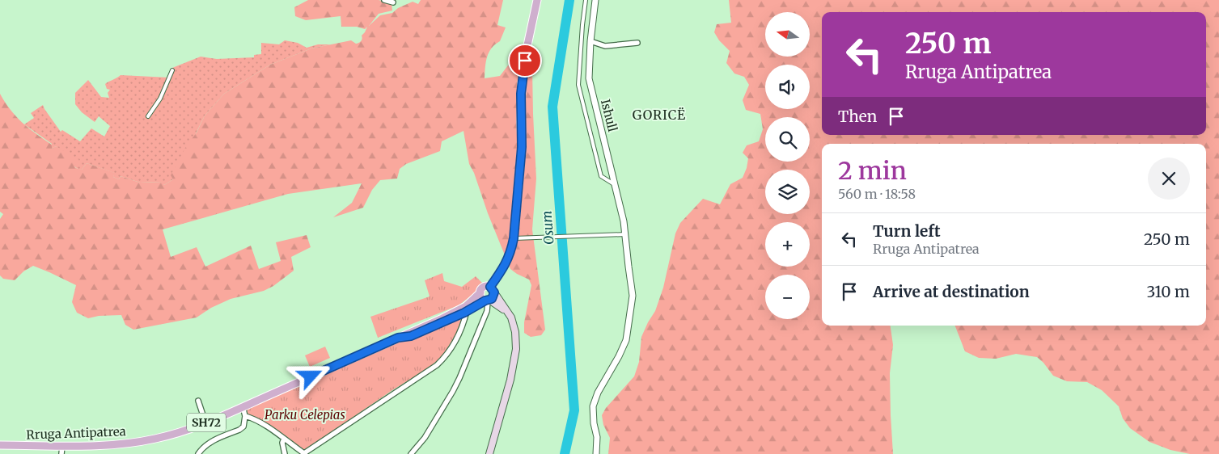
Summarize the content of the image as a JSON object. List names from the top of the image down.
{
  "streets": {
    "main road": ["SH72", "Rruga Antipatrea"],
    "street": ["Ishull"]
  },
  "districts": ["GORICË"],
  "water": ["Osum"],
  "parks": ["Parku Celepias"],
  "north": "left",
  "page": {
    "map_buttons": ["+", "−"],
    "turn": ["250 m", "Rruga Antipatrea"],
    "then": "Then",
    "heading": ["2 min", "560 m · 18:58"],
    "list": [
      {
        "name": "Turn left",
        "note": "Rruga Antipatrea",
        "value": "250 m"
      },
      {
        "name": "Arrive at destination",
        "value": "310 m"
      }
    ]
  }
}
